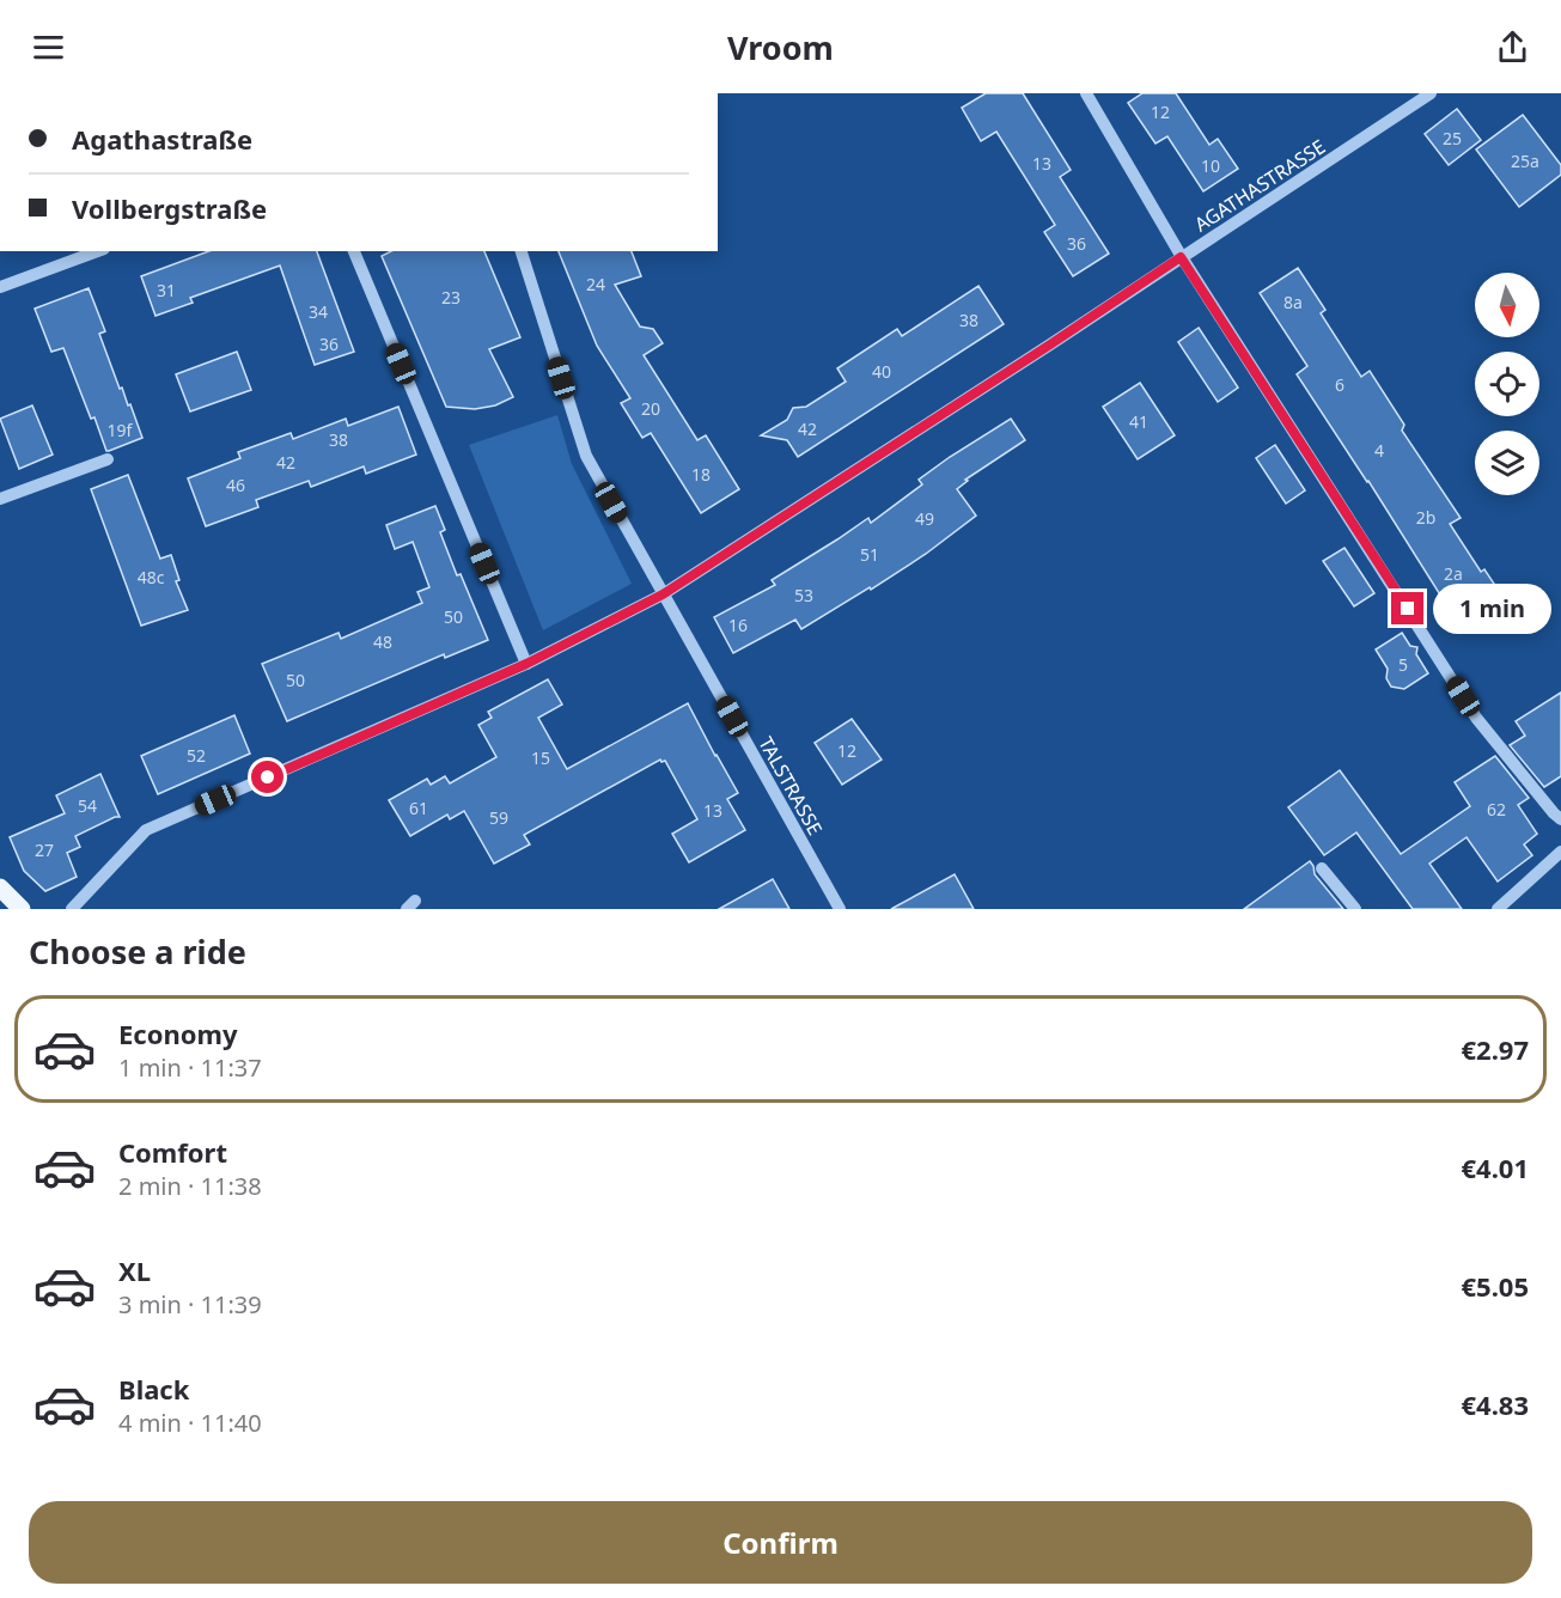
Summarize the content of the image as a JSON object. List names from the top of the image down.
{
  "streets": {
    "street": ["AGATHASTRASSE", "TALSTRASSE"]
  },
  "crossings": [
    ["AGATHASTRASSE", "TALSTRASSE"]
  ],
  "house_numbers": [
    "12",
    "25",
    "25a",
    "13",
    "10",
    "36",
    "24",
    "31",
    "23",
    "8a",
    "34",
    "38",
    "36",
    "40",
    "6",
    "20",
    "41",
    "42",
    "19f",
    "38",
    "4",
    "42",
    "18",
    "46",
    "2b",
    "49",
    "51",
    "2a",
    "48c",
    "53",
    "50",
    "16",
    "48",
    "5",
    "50",
    "12",
    "52",
    "15",
    "54",
    "61",
    "62",
    "13",
    "59",
    "27"
  ],
  "north": "bottom",
  "page": {
    "header": "Vroom",
    "banner": ["Agathastraße", "Vollbergstraße"],
    "bubble": "1 min",
    "heading": "Choose a ride",
    "list": [
      {
        "name": "Economy",
        "note": "1 min · 11:37",
        "value": "€2.97"
      },
      {
        "name": "Comfort",
        "note": "2 min · 11:38",
        "value": "€4.01"
      },
      {
        "name": "XL",
        "note": "3 min · 11:39",
        "value": "€5.05"
      },
      {
        "name": "Black",
        "note": "4 min · 11:40",
        "value": "€4.83"
      }
    ],
    "buttons": "Confirm"
  }
}
